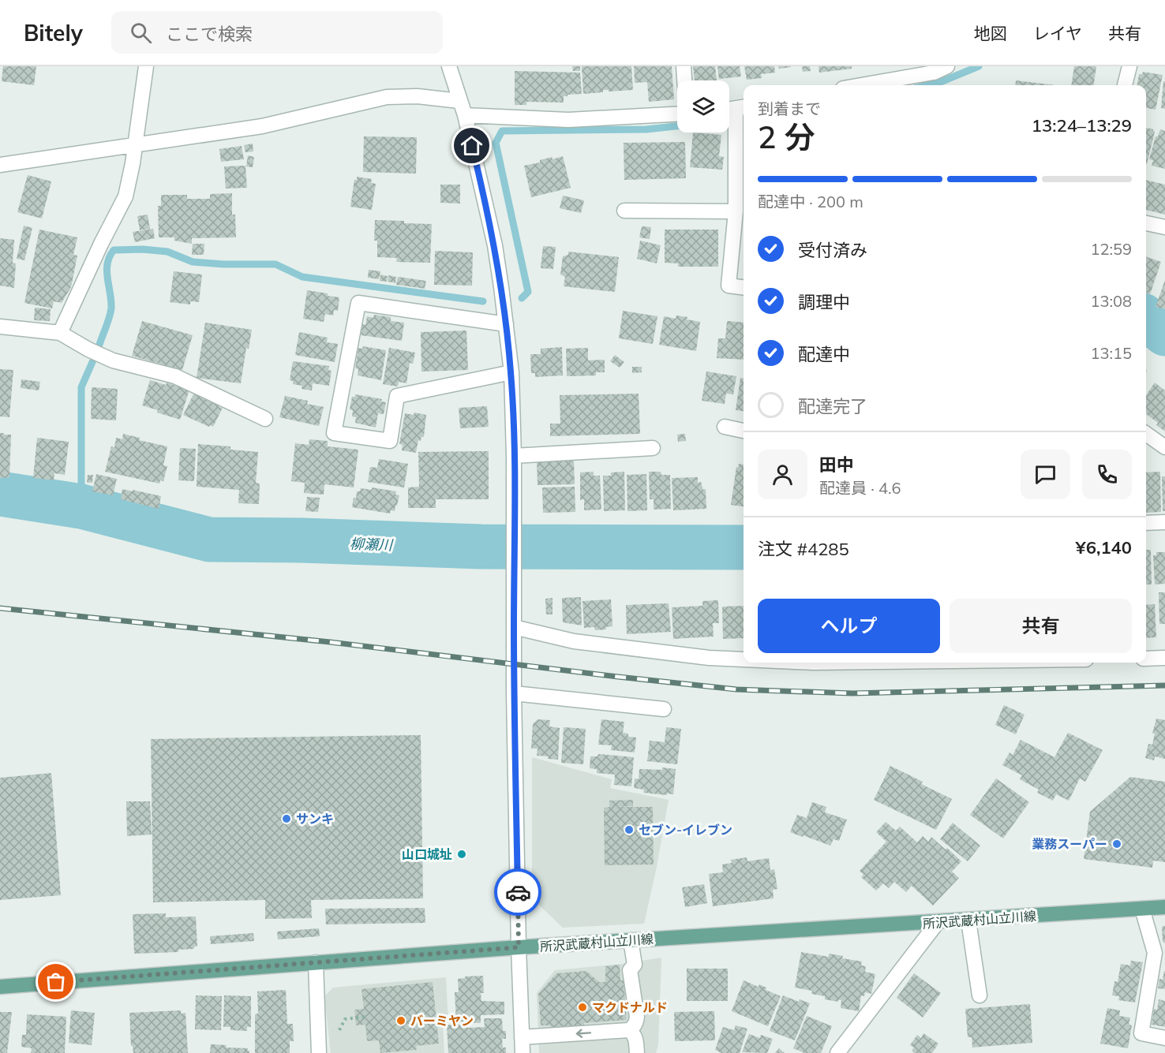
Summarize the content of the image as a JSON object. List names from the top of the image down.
{
  "streets": {
    "main road": ["所沢武蔵村山立川線"]
  },
  "water": ["柳瀬川"],
  "places": [
    "サンキ",
    "セブン-イレブン",
    "業務スーパー",
    "山口城址",
    "マクドナルド",
    "バーミヤン"
  ],
  "page": {
    "header": "Bitely",
    "search": "ここで検索",
    "nav": ["地図", "レイヤ", "共有"],
    "heading": ["2 分", "到着まで", "13:24–13:29"],
    "panel": [
      "田中",
      "配達員 · 4.6",
      "注文 #4285",
      "¥6,140"
    ],
    "bar": "配達中 · 200 m",
    "list": [
      ["受付済み", "12:59"],
      ["調理中", "13:08"],
      ["配達中", "13:15"],
      "配達完了"
    ],
    "buttons": ["ヘルプ", "共有"]
  }
}
